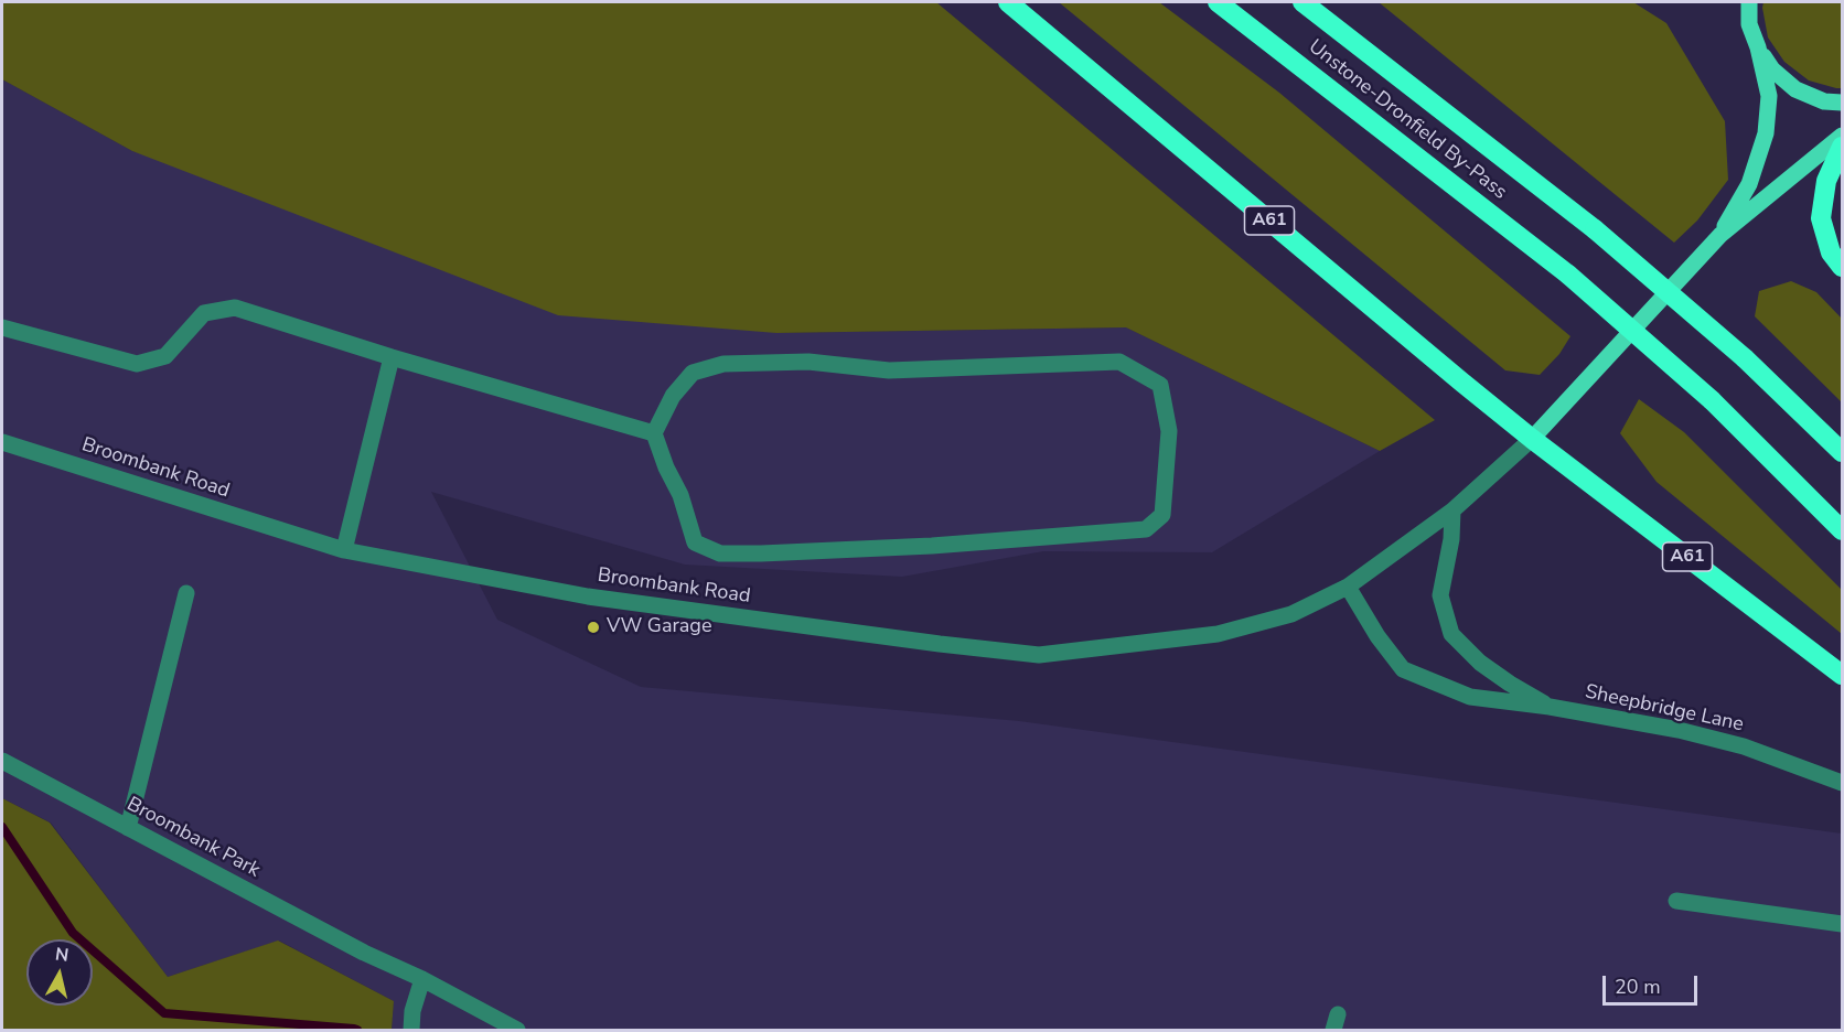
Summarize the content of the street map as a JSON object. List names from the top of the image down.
{
  "streets": {
    "highway": ["Unstone-Dronfield By-Pass", "A61"],
    "street": ["Broombank Road", "Sheepbridge Lane", "Broombank Park"]
  },
  "crossings": [
    ["A61", "Broombank Road"],
    ["Broombank Road", "Sheepbridge Lane"]
  ],
  "places": ["VW Garage"],
  "scale_bar": "20 m",
  "north": "top"
}
